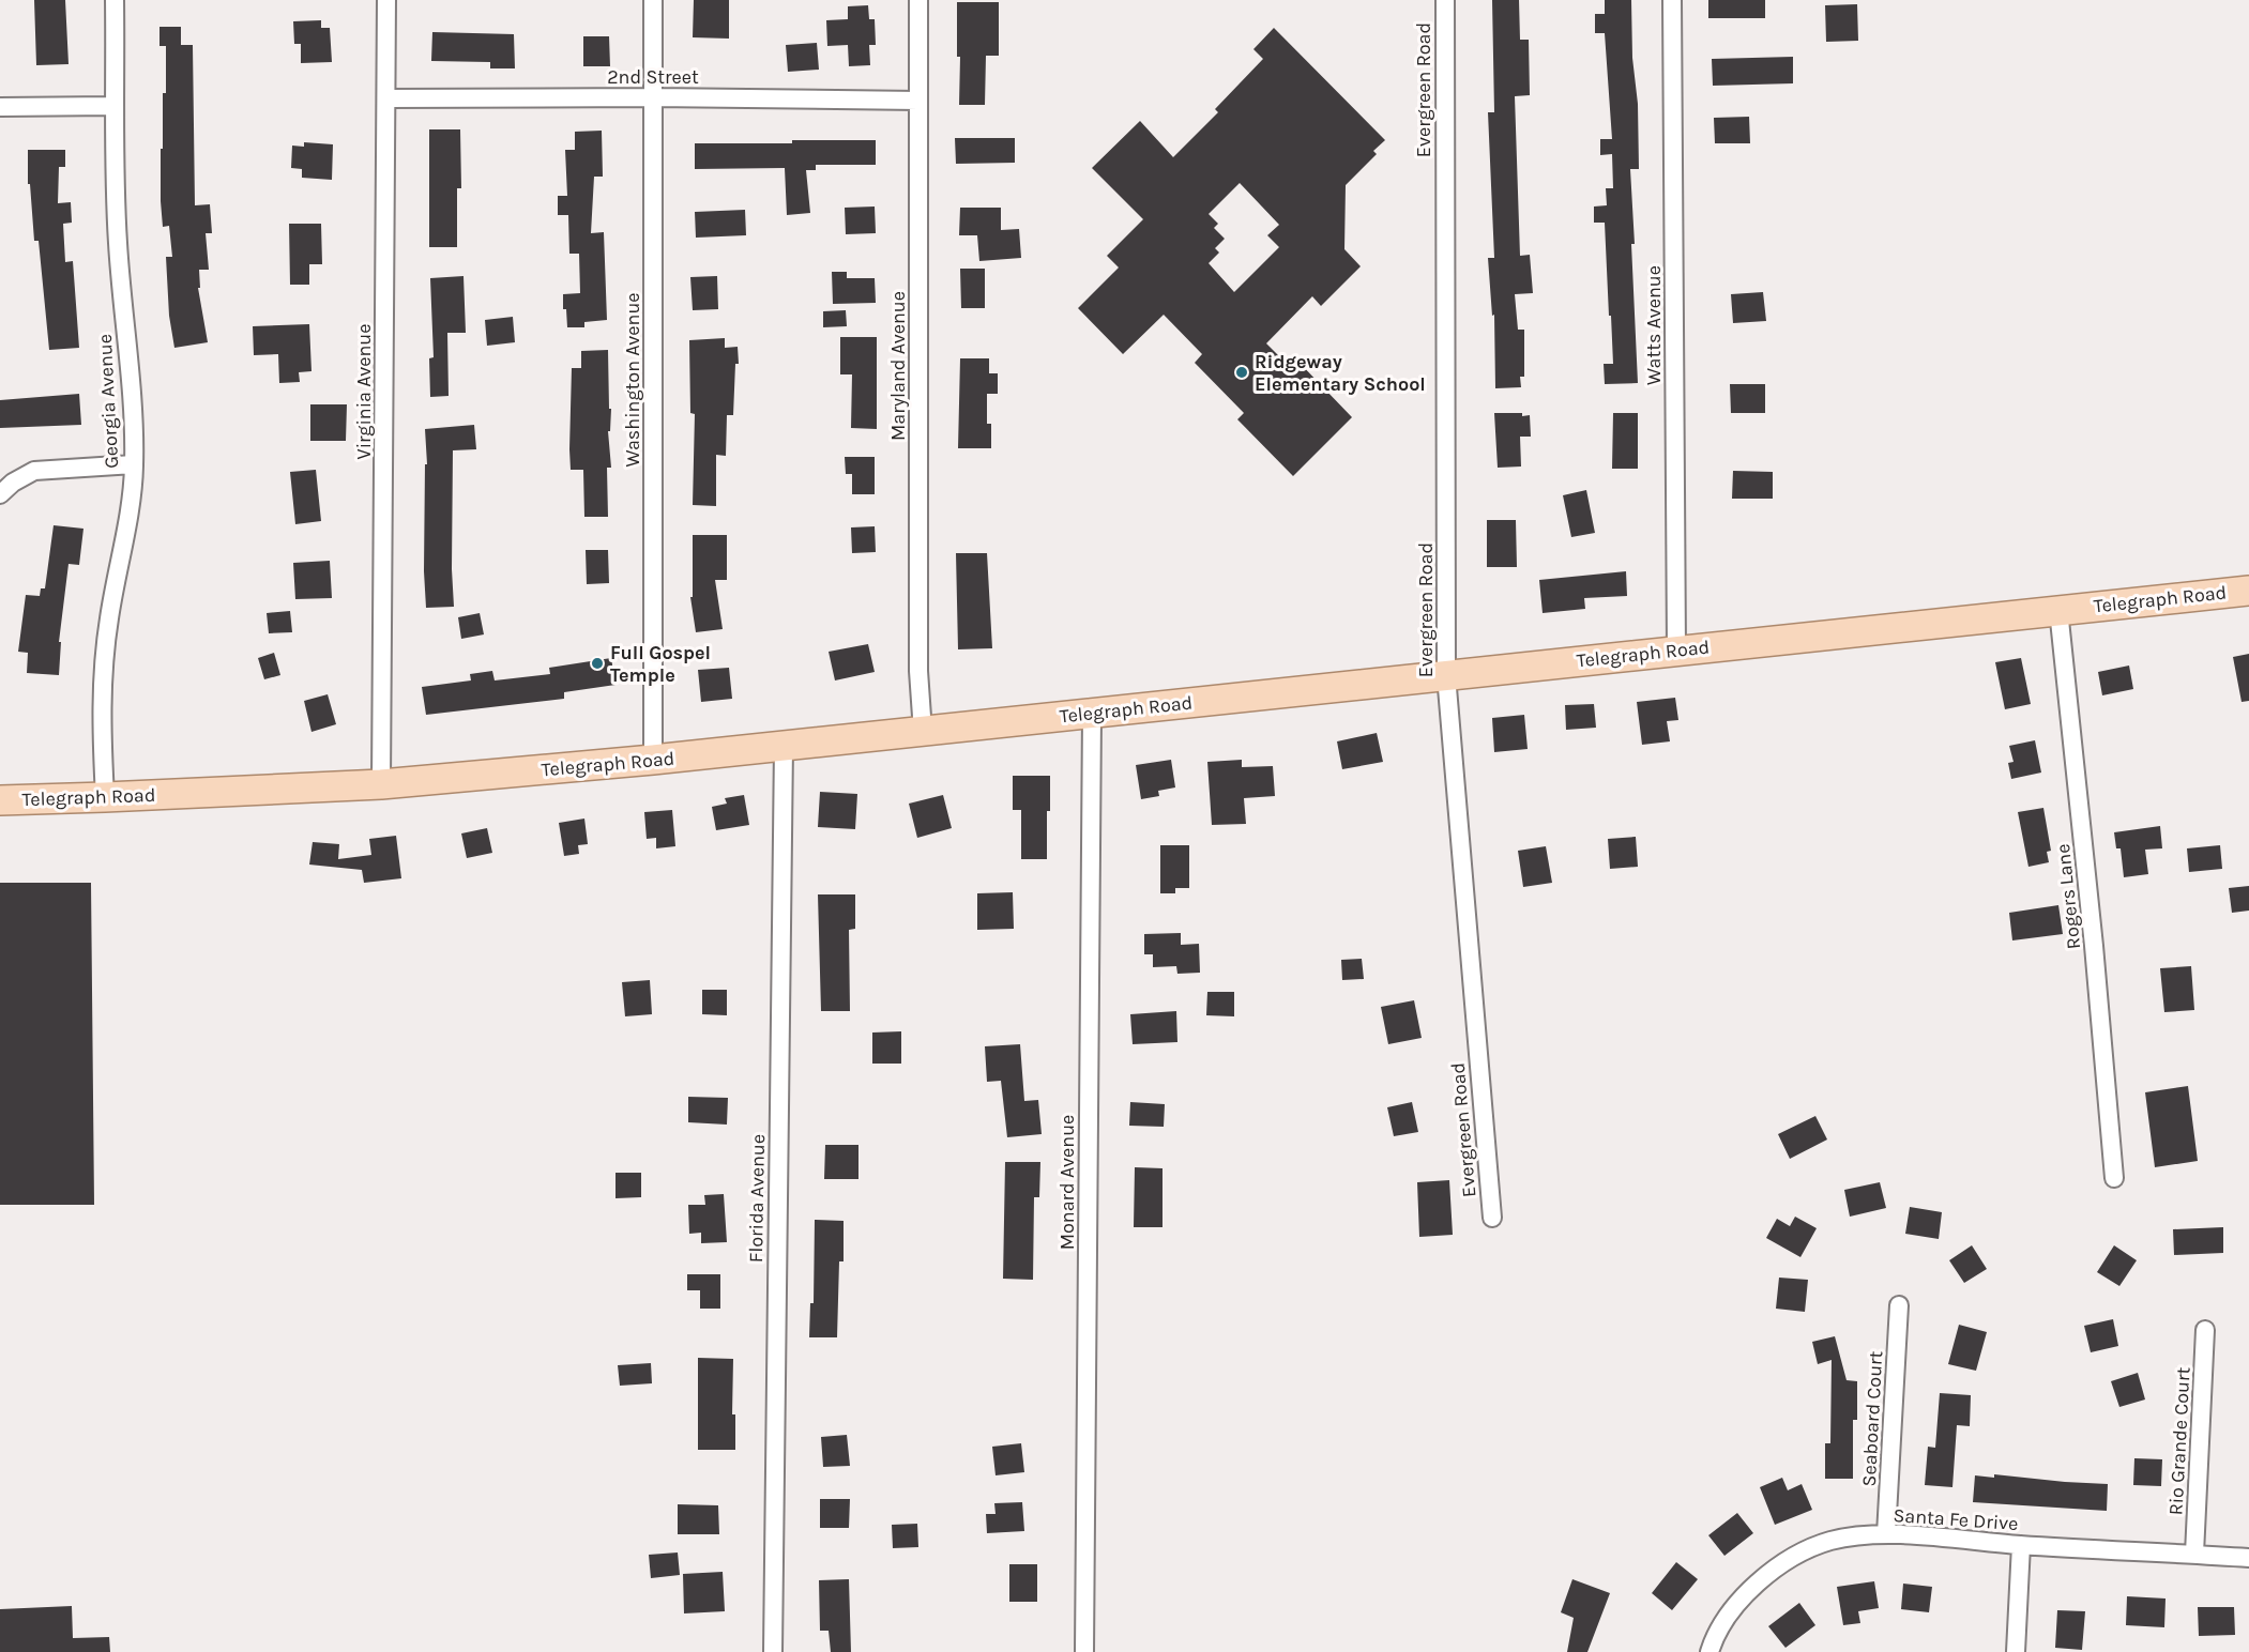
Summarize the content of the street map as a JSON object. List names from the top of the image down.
{
  "streets": {
    "main road": ["Telegraph Road"],
    "street": [
      "2nd Street",
      "Evergreen Road",
      "Watts Avenue",
      "Maryland Avenue",
      "Washington Avenue",
      "Virginia Avenue",
      "Georgia Avenue",
      "Rogers Lane",
      "Monard Avenue",
      "Florida Avenue",
      "Seaboard Court",
      "Rio Grande Court",
      "Santa Fe Drive"
    ]
  },
  "crossings": [
    ["2nd Street", "Maryland Avenue"],
    ["2nd Street", "Washington Avenue"],
    ["2nd Street", "Virginia Avenue"],
    ["Evergreen Road", "Telegraph Road"],
    ["Watts Avenue", "Telegraph Road"],
    ["Maryland Avenue", "Telegraph Road"],
    ["Washington Avenue", "Telegraph Road"],
    ["Virginia Avenue", "Telegraph Road"],
    ["Georgia Avenue", "Telegraph Road"],
    ["Telegraph Road", "Rogers Lane"],
    ["Telegraph Road", "Monard Avenue"],
    ["Telegraph Road", "Florida Avenue"],
    ["Seaboard Court", "Santa Fe Drive"],
    ["Rio Grande Court", "Santa Fe Drive"]
  ],
  "places": ["Ridgeway Elementary School", "Full Gospel Temple"]
}
